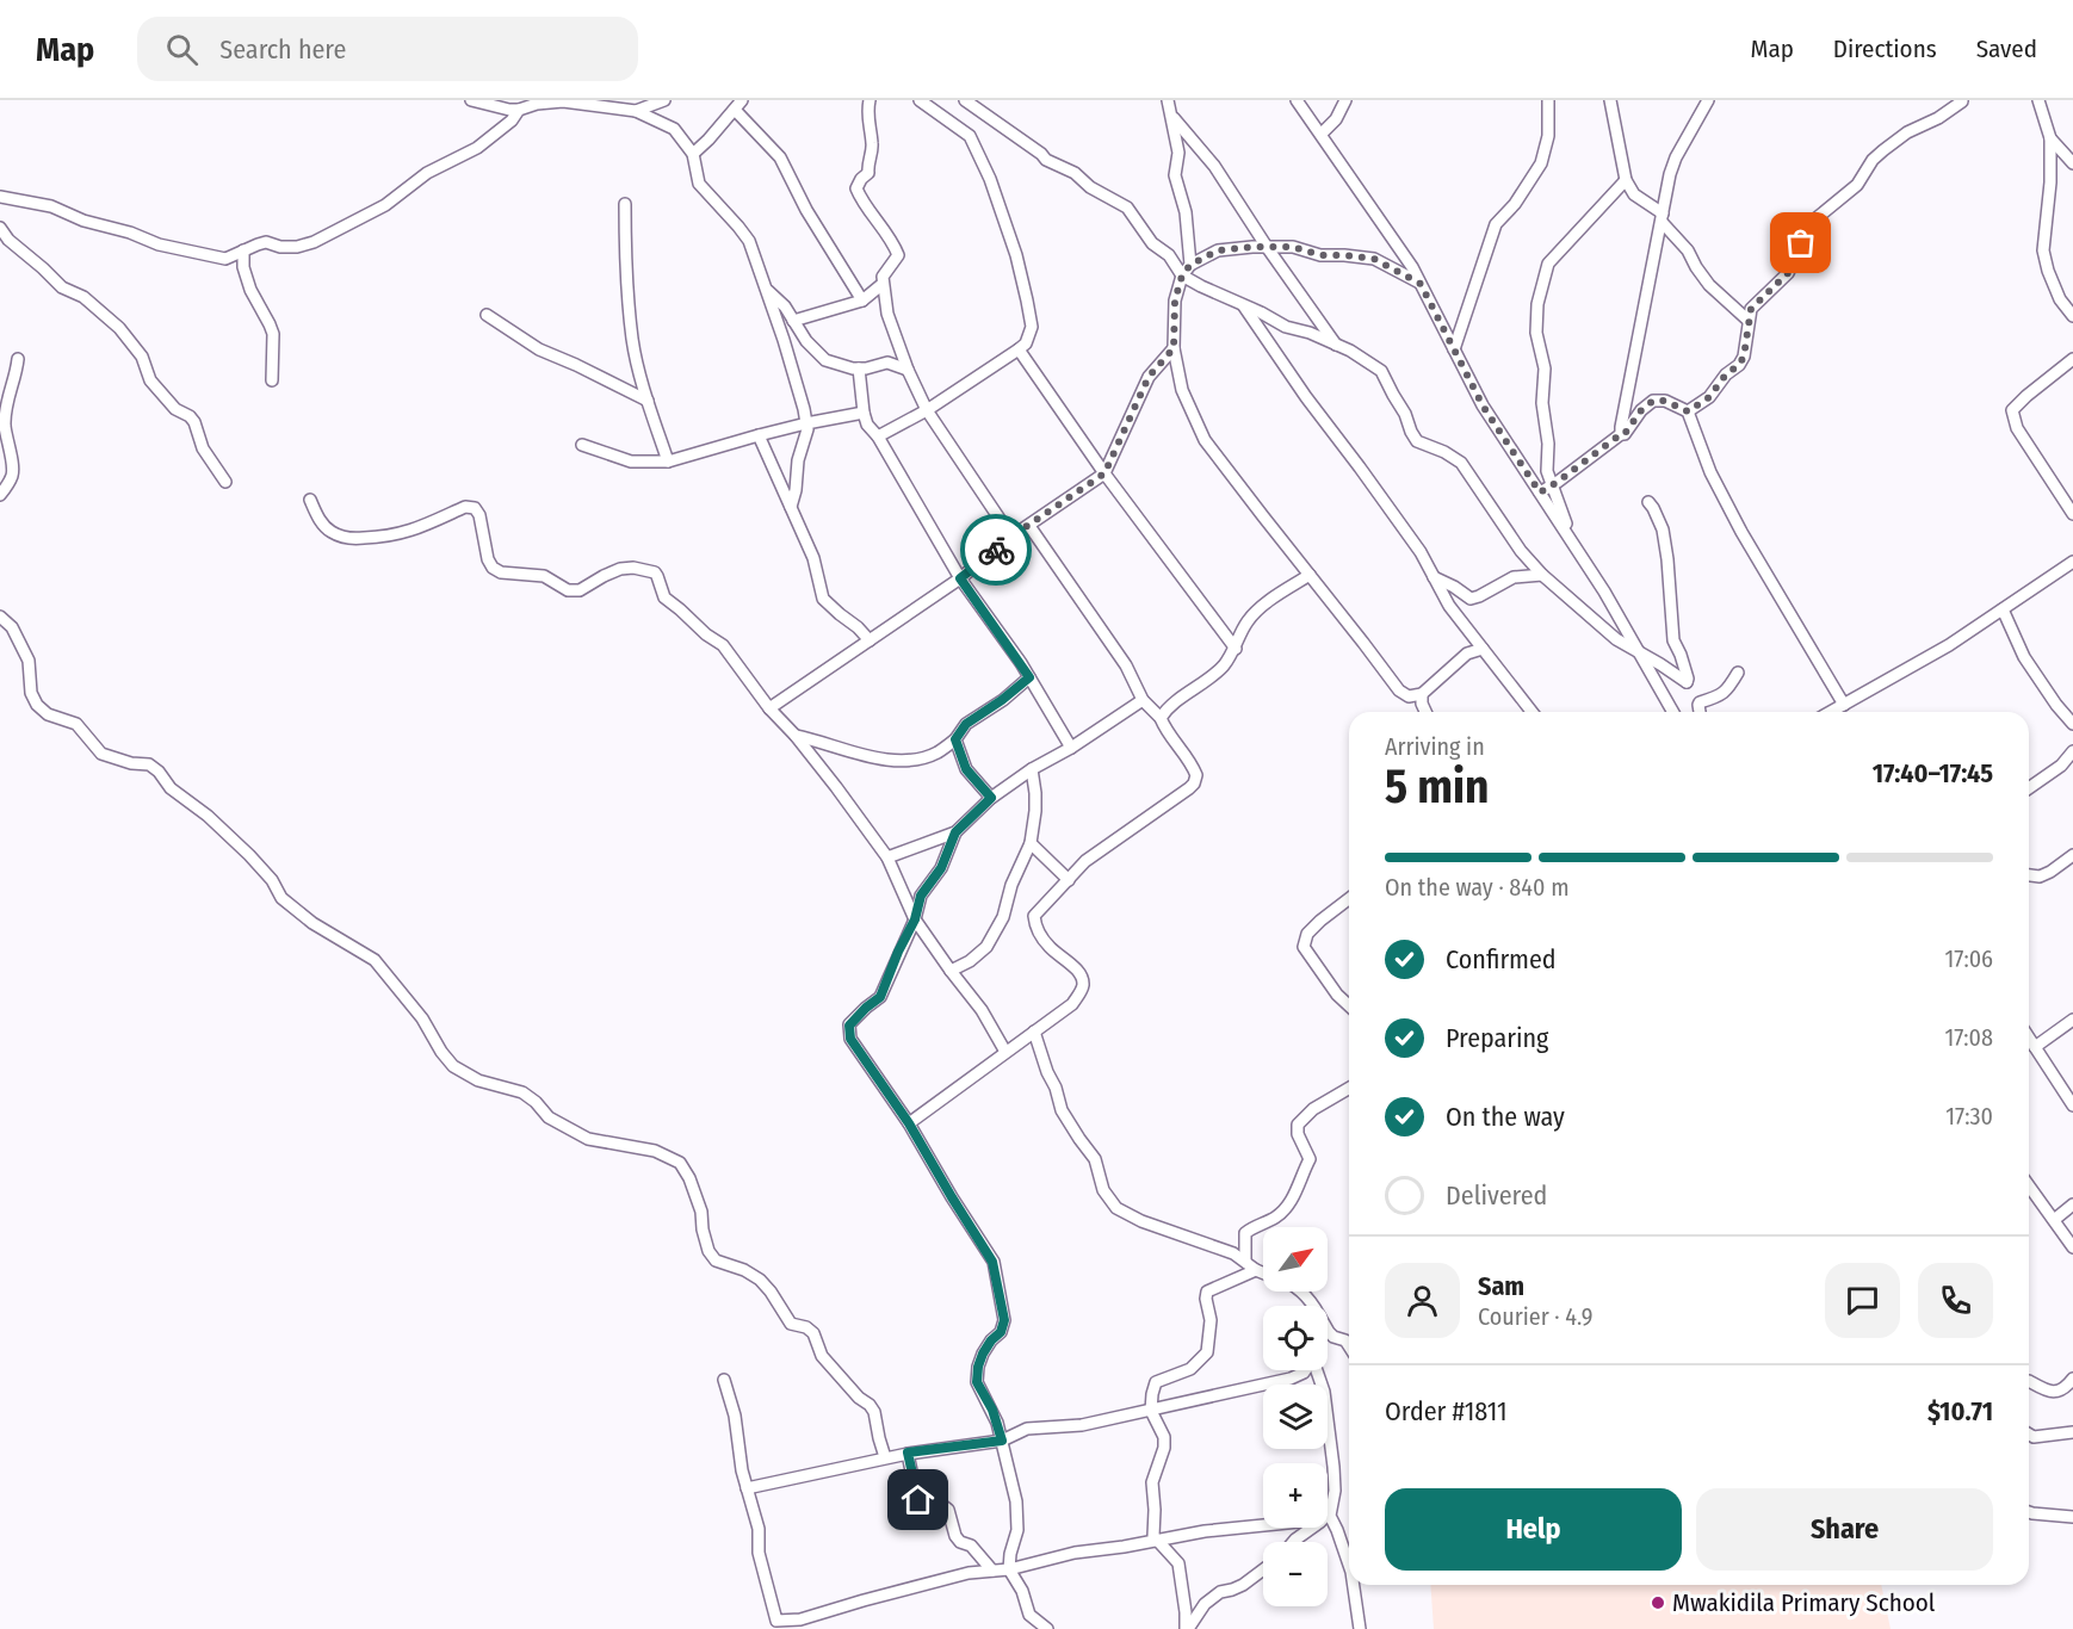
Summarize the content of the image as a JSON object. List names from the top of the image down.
{
  "places": ["Mwakidila Primary School"],
  "north": "top right",
  "page": {
    "header": "Map",
    "search": "Search here",
    "nav": ["Map", "Directions", "Saved"],
    "heading": ["5 min", "Arriving in", "17:40–17:45"],
    "panel": [
      "Sam",
      "Courier · 4.9",
      "Order #1811",
      "$10.71"
    ],
    "bar": "On the way · 840 m",
    "list": [
      ["Confirmed", "17:06"],
      ["Preparing", "17:08"],
      ["On the way", "17:30"],
      "Delivered"
    ],
    "map_buttons": ["+", "−"],
    "buttons": ["Help", "Share"]
  }
}
